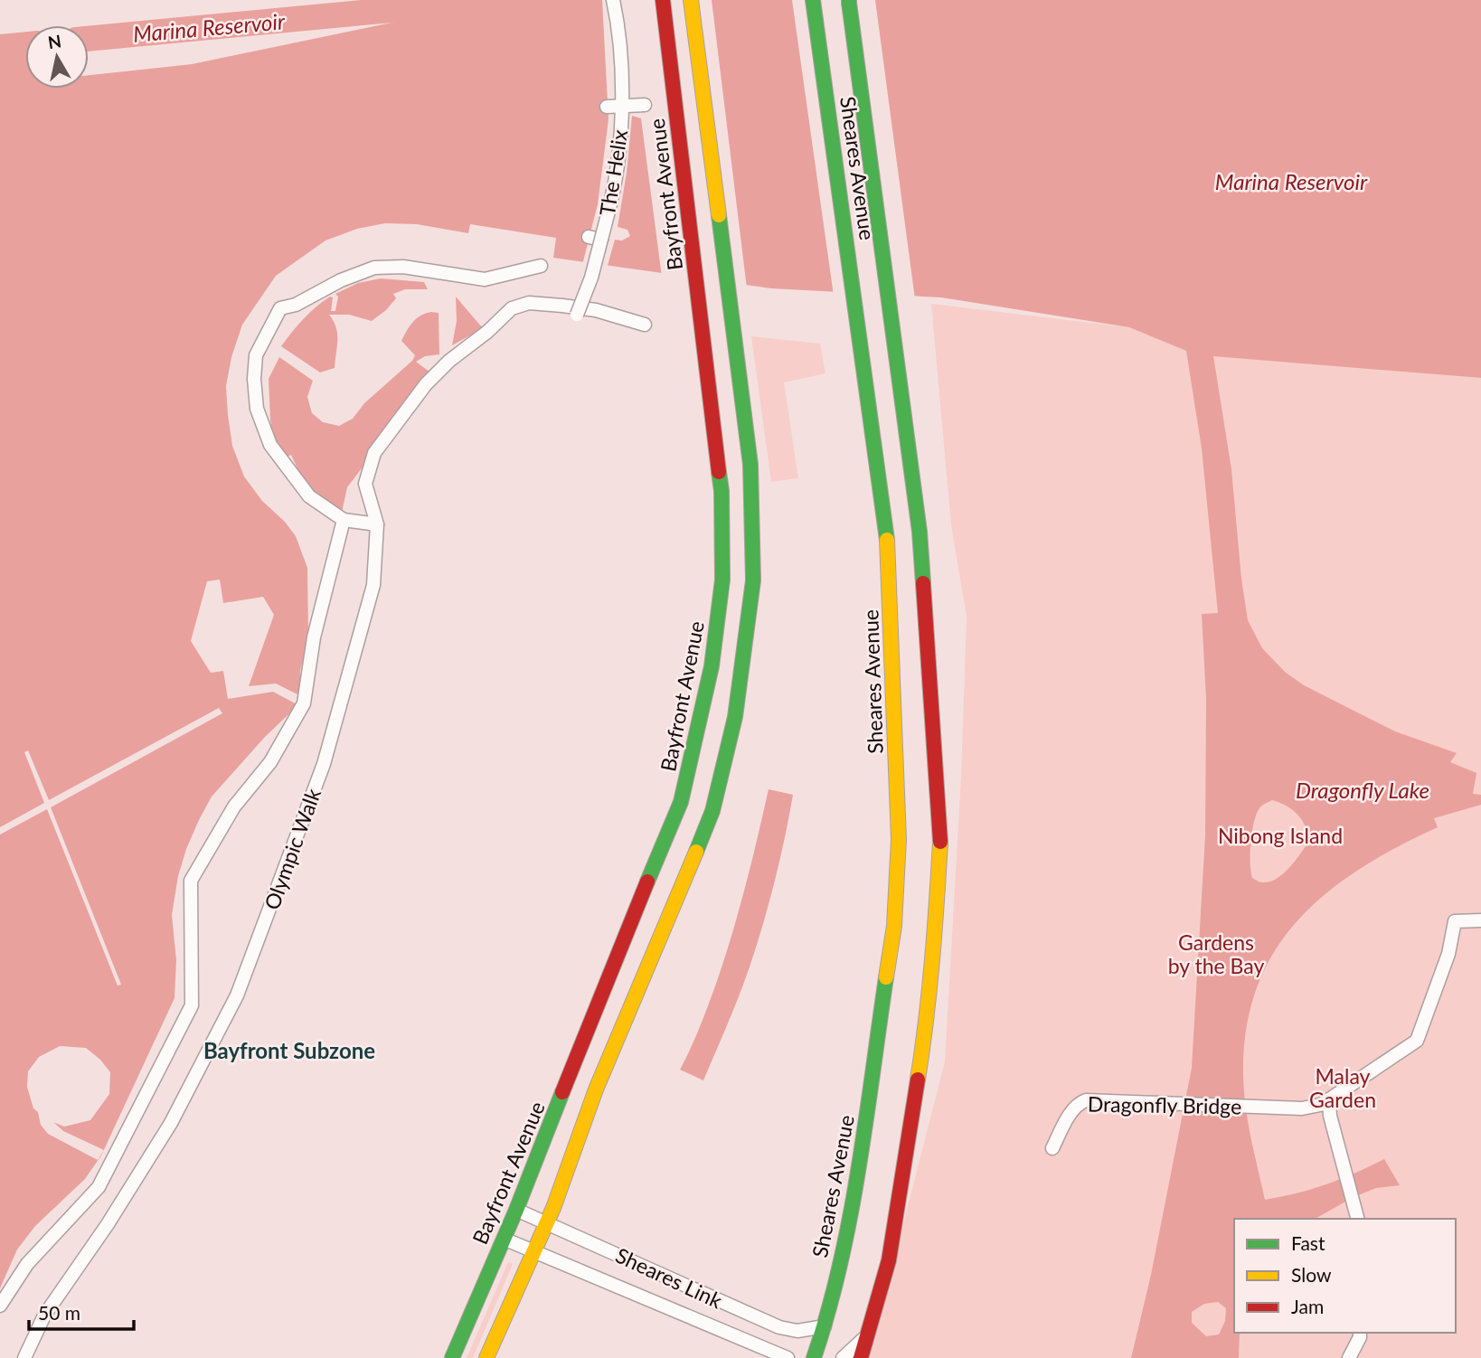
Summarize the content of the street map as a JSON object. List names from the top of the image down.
{
  "streets": {
    "main road": ["Sheares Avenue", "Bayfront Avenue"],
    "street": [
      "The Helix",
      "Olympic Walk",
      "Dragonfly Bridge",
      "Sheares Link"
    ]
  },
  "crossings": [
    ["Sheares Avenue", "Sheares Link"],
    ["Bayfront Avenue", "Sheares Link"]
  ],
  "districts": ["Bayfront Subzone"],
  "water": ["Marina Reservoir", "Dragonfly Lake"],
  "parks": ["Nibong Island", "Gardens by the Bay", "Malay Garden"],
  "legend": ["Fast", "Slow", "Jam"],
  "scale_bar": "50 m",
  "north": "top"
}
